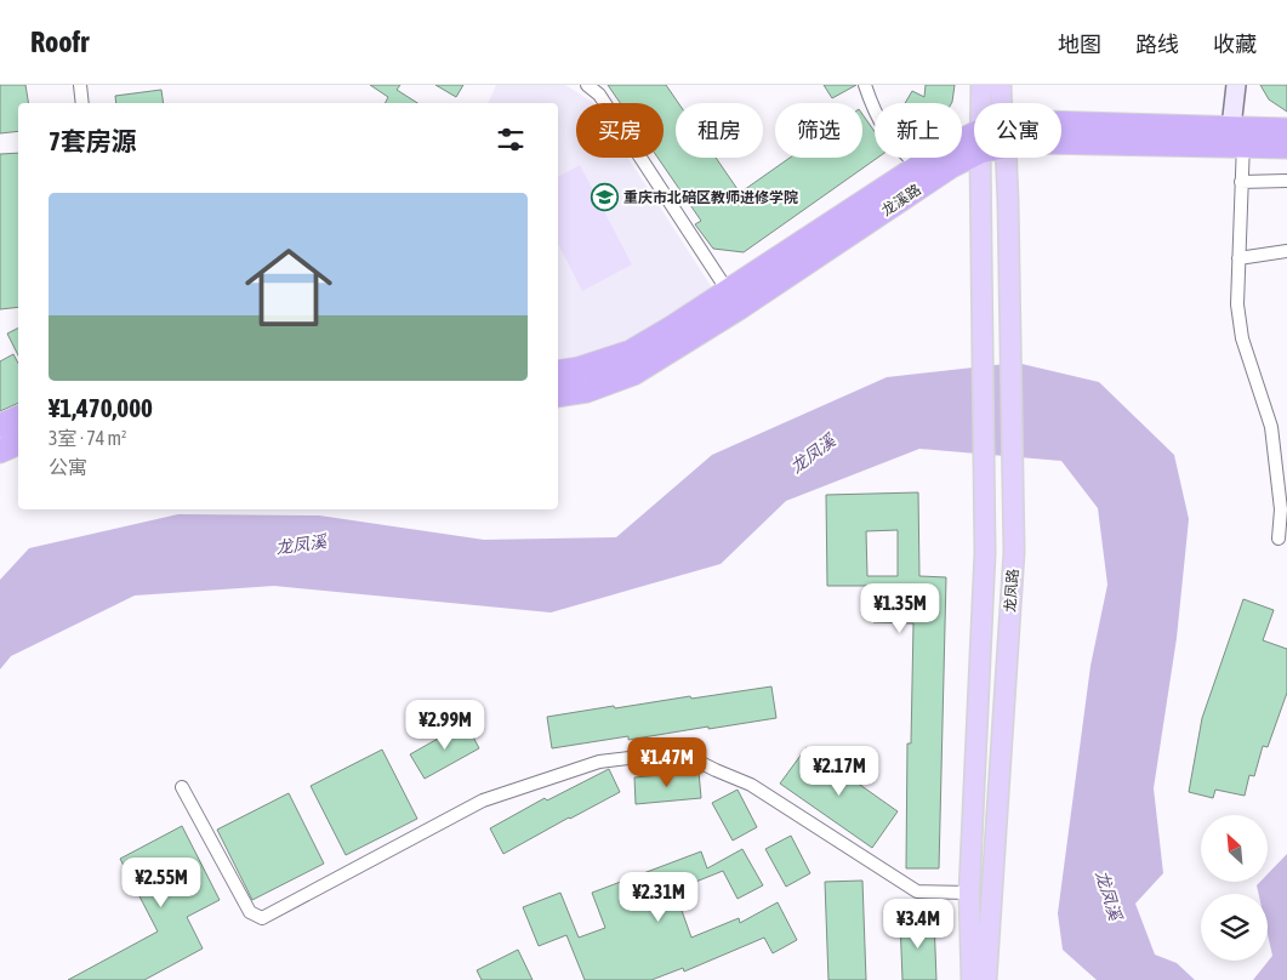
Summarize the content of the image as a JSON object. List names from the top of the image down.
{
  "streets": {
    "highway": ["龙溪路"],
    "main road": ["龙凤路"]
  },
  "water": ["龙凤溪"],
  "places": {
    "school or university": ["重庆市北碚区教师进修学院"]
  },
  "north": "top left",
  "page": {
    "header": "Roofr",
    "nav": ["地图", "路线", "收藏"],
    "chip": [
      "买房",
      "租房",
      "筛选",
      "新上",
      "公寓"
    ],
    "heading": "7套房源",
    "list": [
      {
        "name": "¥1,470,000",
        "note": "3室 · 74 m² · 公寓"
      }
    ],
    "price": [
      "¥1.35M",
      "¥2.99M",
      "¥1.47M",
      "¥2.17M",
      "¥2.55M",
      "¥2.31M",
      "¥3.4M"
    ]
  }
}
